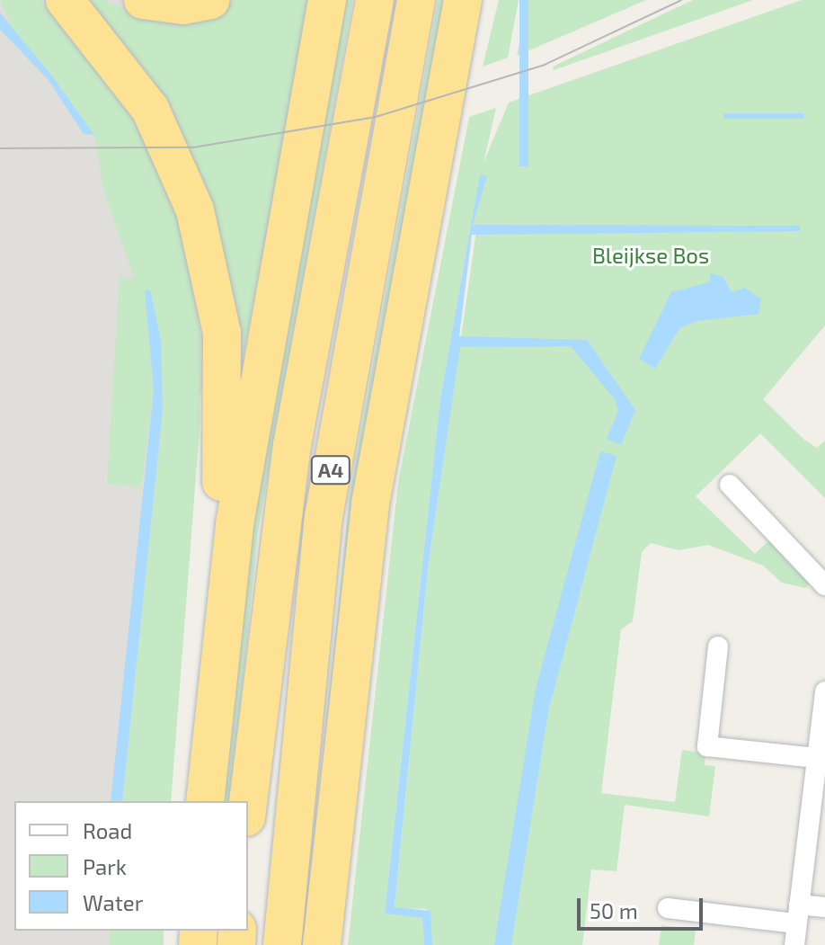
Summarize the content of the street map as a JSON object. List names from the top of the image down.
{
  "streets": {
    "highway": ["A4"]
  },
  "parks": ["Bleijkse Bos"],
  "legend": ["Road", "Park", "Water"],
  "scale_bar": "50 m"
}
